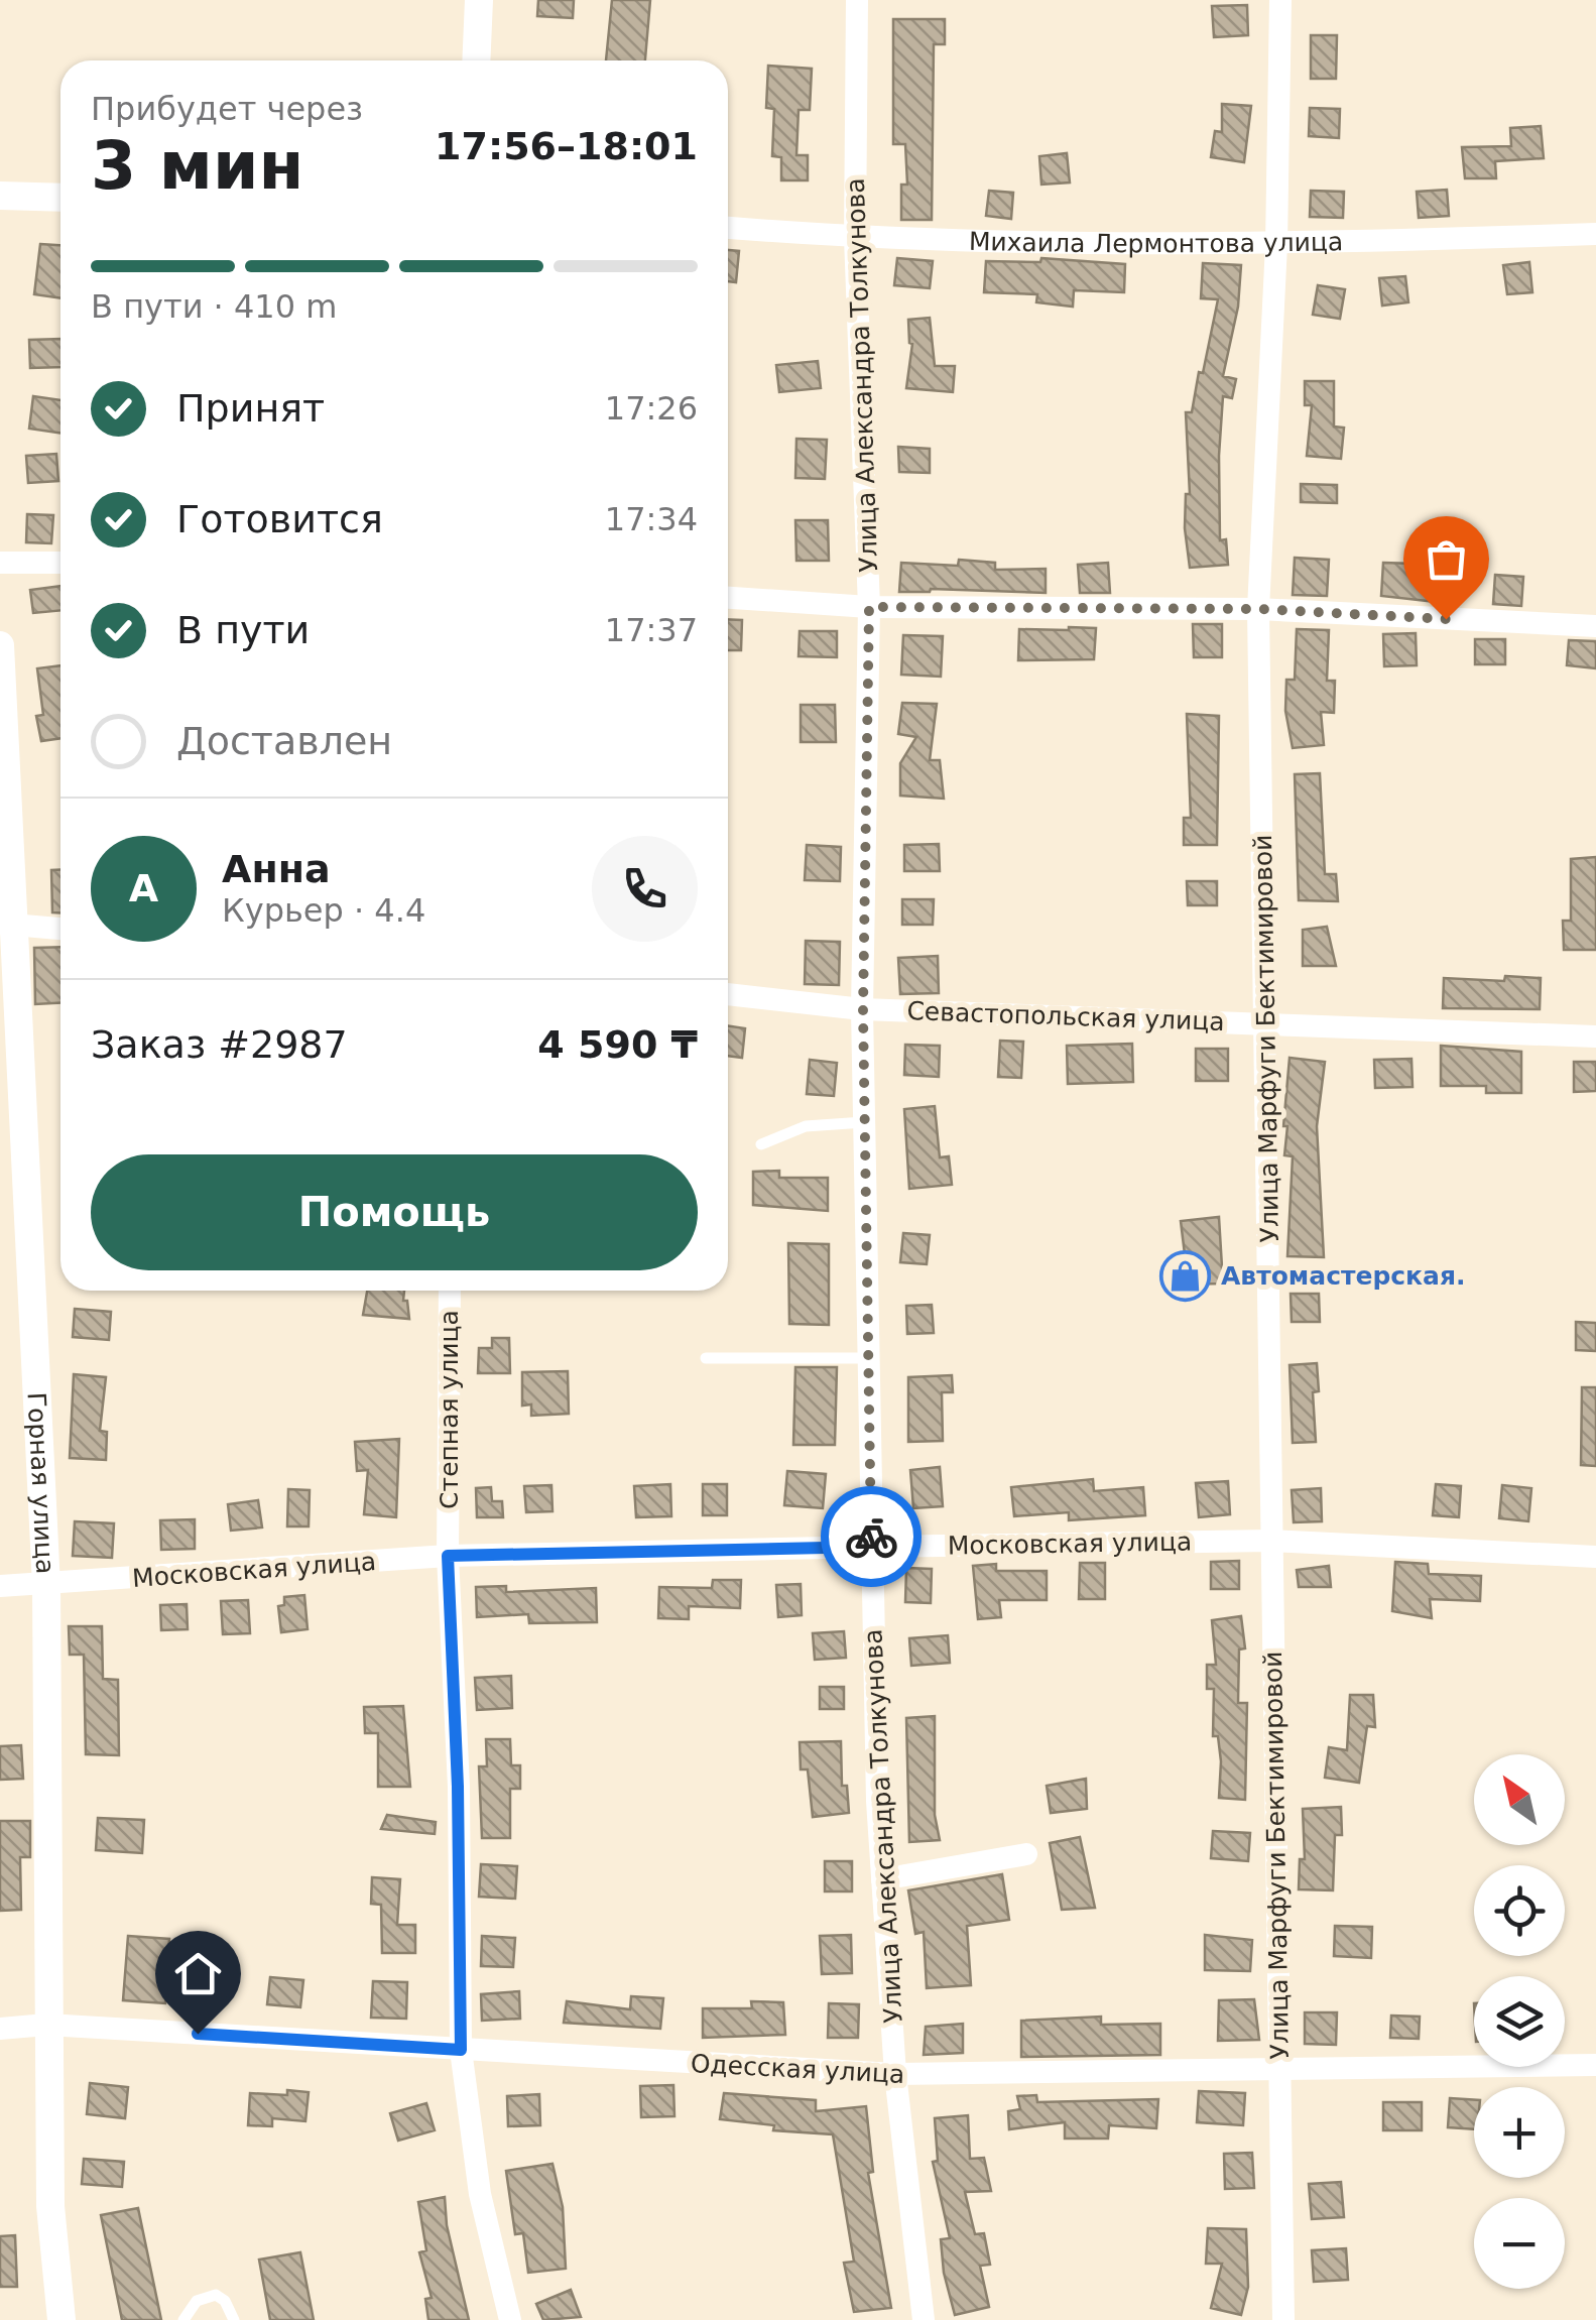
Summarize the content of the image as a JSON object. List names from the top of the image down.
{
  "streets": {
    "street": [
      "Михаила Лермонтова улица",
      "Улица Александра Толкунова",
      "Севастопольская улица",
      "Улица Марфуги Бектимировой",
      "Степная улица",
      "Горная улица",
      "Московская улица",
      "Одесская улица"
    ]
  },
  "crossings": [
    ["Михаила Лермонтова улица", "Улица Александра Толкунова"],
    ["Михаила Лермонтова улица", "Улица Марфуги Бектимировой"],
    ["Улица Александра Толкунова", "Севастопольская улица"],
    ["Улица Александра Толкунова", "Московская улица"],
    ["Улица Александра Толкунова", "Одесская улица"],
    ["Севастопольская улица", "Улица Марфуги Бектимировой"],
    ["Улица Марфуги Бектимировой", "Московская улица"],
    ["Улица Марфуги Бектимировой", "Одесская улица"],
    ["Степная улица", "Московская улица"],
    ["Степная улица", "Одесская улица"],
    ["Горная улица", "Московская улица"],
    ["Горная улица", "Одесская улица"]
  ],
  "places": {
    "shop": ["Автомастерская."]
  },
  "north": "top left",
  "page": {
    "heading": ["3 мин", "Прибудет через", "17:56–18:01"],
    "panel": [
      "Анна",
      "Курьер · 4.4",
      "Заказ #2987",
      "4 590 ₸"
    ],
    "bar": "В пути · 410 m",
    "list": [
      ["Принят", "17:26"],
      ["Готовится", "17:34"],
      ["В пути", "17:37"],
      "Доставлен"
    ],
    "round": "А",
    "buttons": "Помощь",
    "map_buttons": ["+", "−"]
  }
}
